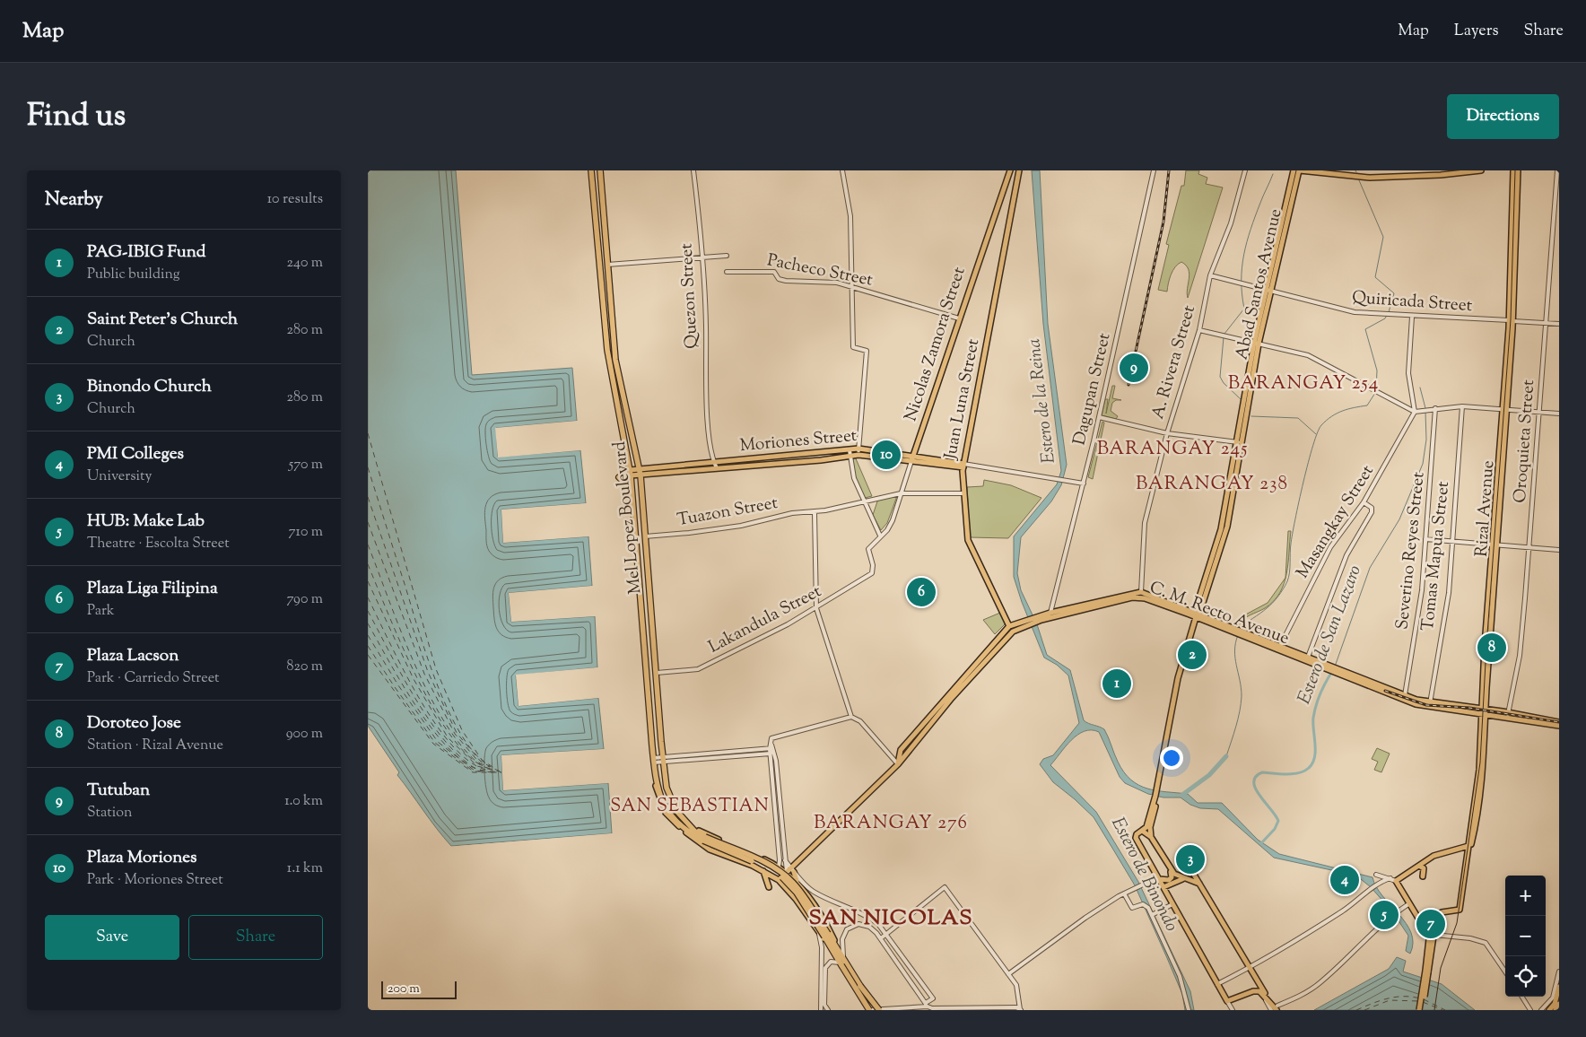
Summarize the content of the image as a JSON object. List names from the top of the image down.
{
  "streets": {
    "highway": ["Mel Lopez Boulevard"],
    "main road": [
      "Abad Santos Avenue",
      "Nicolas Zamora Street",
      "Juan Luna Street",
      "Moriones Street",
      "Rizal Avenue",
      "C. M. Recto Avenue"
    ],
    "street": [
      "Pacheco Street",
      "Quezon Street",
      "Quiricada Street",
      "A. Rivera Street",
      "Dagupan Street",
      "Oroquieta Street",
      "Tuazon Street",
      "Masangkay Street",
      "Severino Reyes Street",
      "Tomas Mapua Street",
      "Lakandula Street"
    ]
  },
  "crossings": [
    ["Pacheco Street", "Nicolas Zamora Street"],
    ["Abad Santos Avenue", "Quiricada Street"],
    ["Abad Santos Avenue", "C. M. Recto Avenue"],
    ["Quezon Street", "Moriones Street"],
    ["Quiricada Street", "A. Rivera Street"],
    ["Quiricada Street", "Oroquieta Street"],
    ["Quiricada Street", "Rizal Avenue"],
    ["Nicolas Zamora Street", "Moriones Street"],
    ["Nicolas Zamora Street", "Tuazon Street"],
    ["Nicolas Zamora Street", "Lakandula Street"],
    ["A. Rivera Street", "C. M. Recto Avenue"],
    ["Dagupan Street", "Moriones Street"],
    ["Dagupan Street", "C. M. Recto Avenue"],
    ["Juan Luna Street", "Moriones Street"],
    ["Juan Luna Street", "Tuazon Street"],
    ["Juan Luna Street", "C. M. Recto Avenue"],
    ["Moriones Street", "Mel Lopez Boulevard"],
    ["Oroquieta Street", "C. M. Recto Avenue"],
    ["Rizal Avenue", "C. M. Recto Avenue"],
    ["Tuazon Street", "Mel Lopez Boulevard"],
    ["Mel Lopez Boulevard", "C. M. Recto Avenue"],
    ["Mel Lopez Boulevard", "Lakandula Street"],
    ["Masangkay Street", "C. M. Recto Avenue"],
    ["Severino Reyes Street", "C. M. Recto Avenue"],
    ["Tomas Mapua Street", "C. M. Recto Avenue"]
  ],
  "districts": [
    "BARANGAY 254",
    "BARANGAY 245",
    "BARANGAY 238",
    "SAN SEBASTIAN",
    "BARANGAY 276",
    "SAN NICOLAS"
  ],
  "water": ["Estero de la Reina", "Estero de San Lazaro", "Estero de Binondo"],
  "scale_bar": "200 m",
  "page": {
    "header": "Map",
    "nav": ["Map", "Layers", "Share"],
    "title": "Find us",
    "buttons": [
      "Directions",
      ["Save", "Share"]
    ],
    "heading": ["Nearby", "10 results"],
    "list": [
      {
        "mark": "1",
        "name": "PAG-IBIG Fund",
        "note": "Public building",
        "value": "240 m"
      },
      {
        "mark": "2",
        "name": "Saint Peter's Church",
        "note": "Church",
        "value": "280 m"
      },
      {
        "mark": "3",
        "name": "Binondo Church",
        "note": "Church",
        "value": "280 m"
      },
      {
        "mark": "4",
        "name": "PMI Colleges",
        "note": "University",
        "value": "570 m"
      },
      {
        "mark": "5",
        "name": "HUB: Make Lab",
        "note": "Theatre · Escolta Street",
        "value": "710 m"
      },
      {
        "mark": "6",
        "name": "Plaza Liga Filipina",
        "note": "Park",
        "value": "790 m"
      },
      {
        "mark": "7",
        "name": "Plaza Lacson",
        "note": "Park · Carriedo Street",
        "value": "820 m"
      },
      {
        "mark": "8",
        "name": "Doroteo Jose",
        "note": "Station · Rizal Avenue",
        "value": "900 m"
      },
      {
        "mark": "9",
        "name": "Tutuban",
        "note": "Station",
        "value": "1.0 km"
      },
      {
        "mark": "10",
        "name": "Plaza Moriones",
        "note": "Park · Moriones Street",
        "value": "1.1 km"
      }
    ],
    "pins": [
      "9",
      "10",
      "6",
      "8",
      "2",
      "1",
      "3",
      "4",
      "5",
      "7"
    ],
    "map_buttons": ["+", "−"],
    "scale": "200 m"
  }
}
